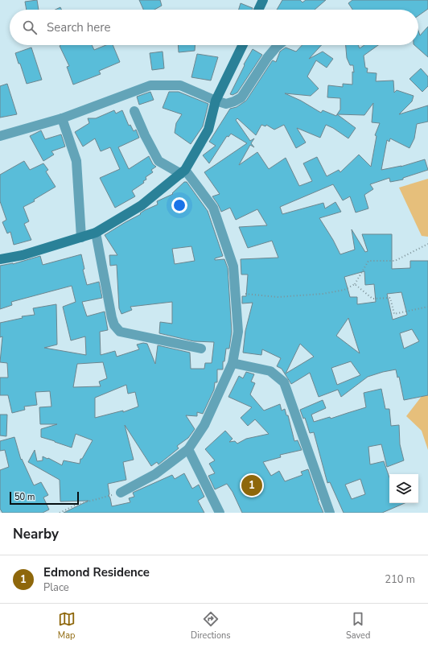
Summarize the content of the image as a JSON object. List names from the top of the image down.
{
  "scale_bar": "50 m",
  "page": {
    "search": "Search here",
    "pins": "1",
    "scale": "50 m",
    "heading": "Nearby",
    "list": [
      {
        "mark": "1",
        "name": "Edmond Residence",
        "note": "Place",
        "value": "210 m"
      }
    ],
    "nav": ["Map", "Directions", "Saved"]
  }
}
